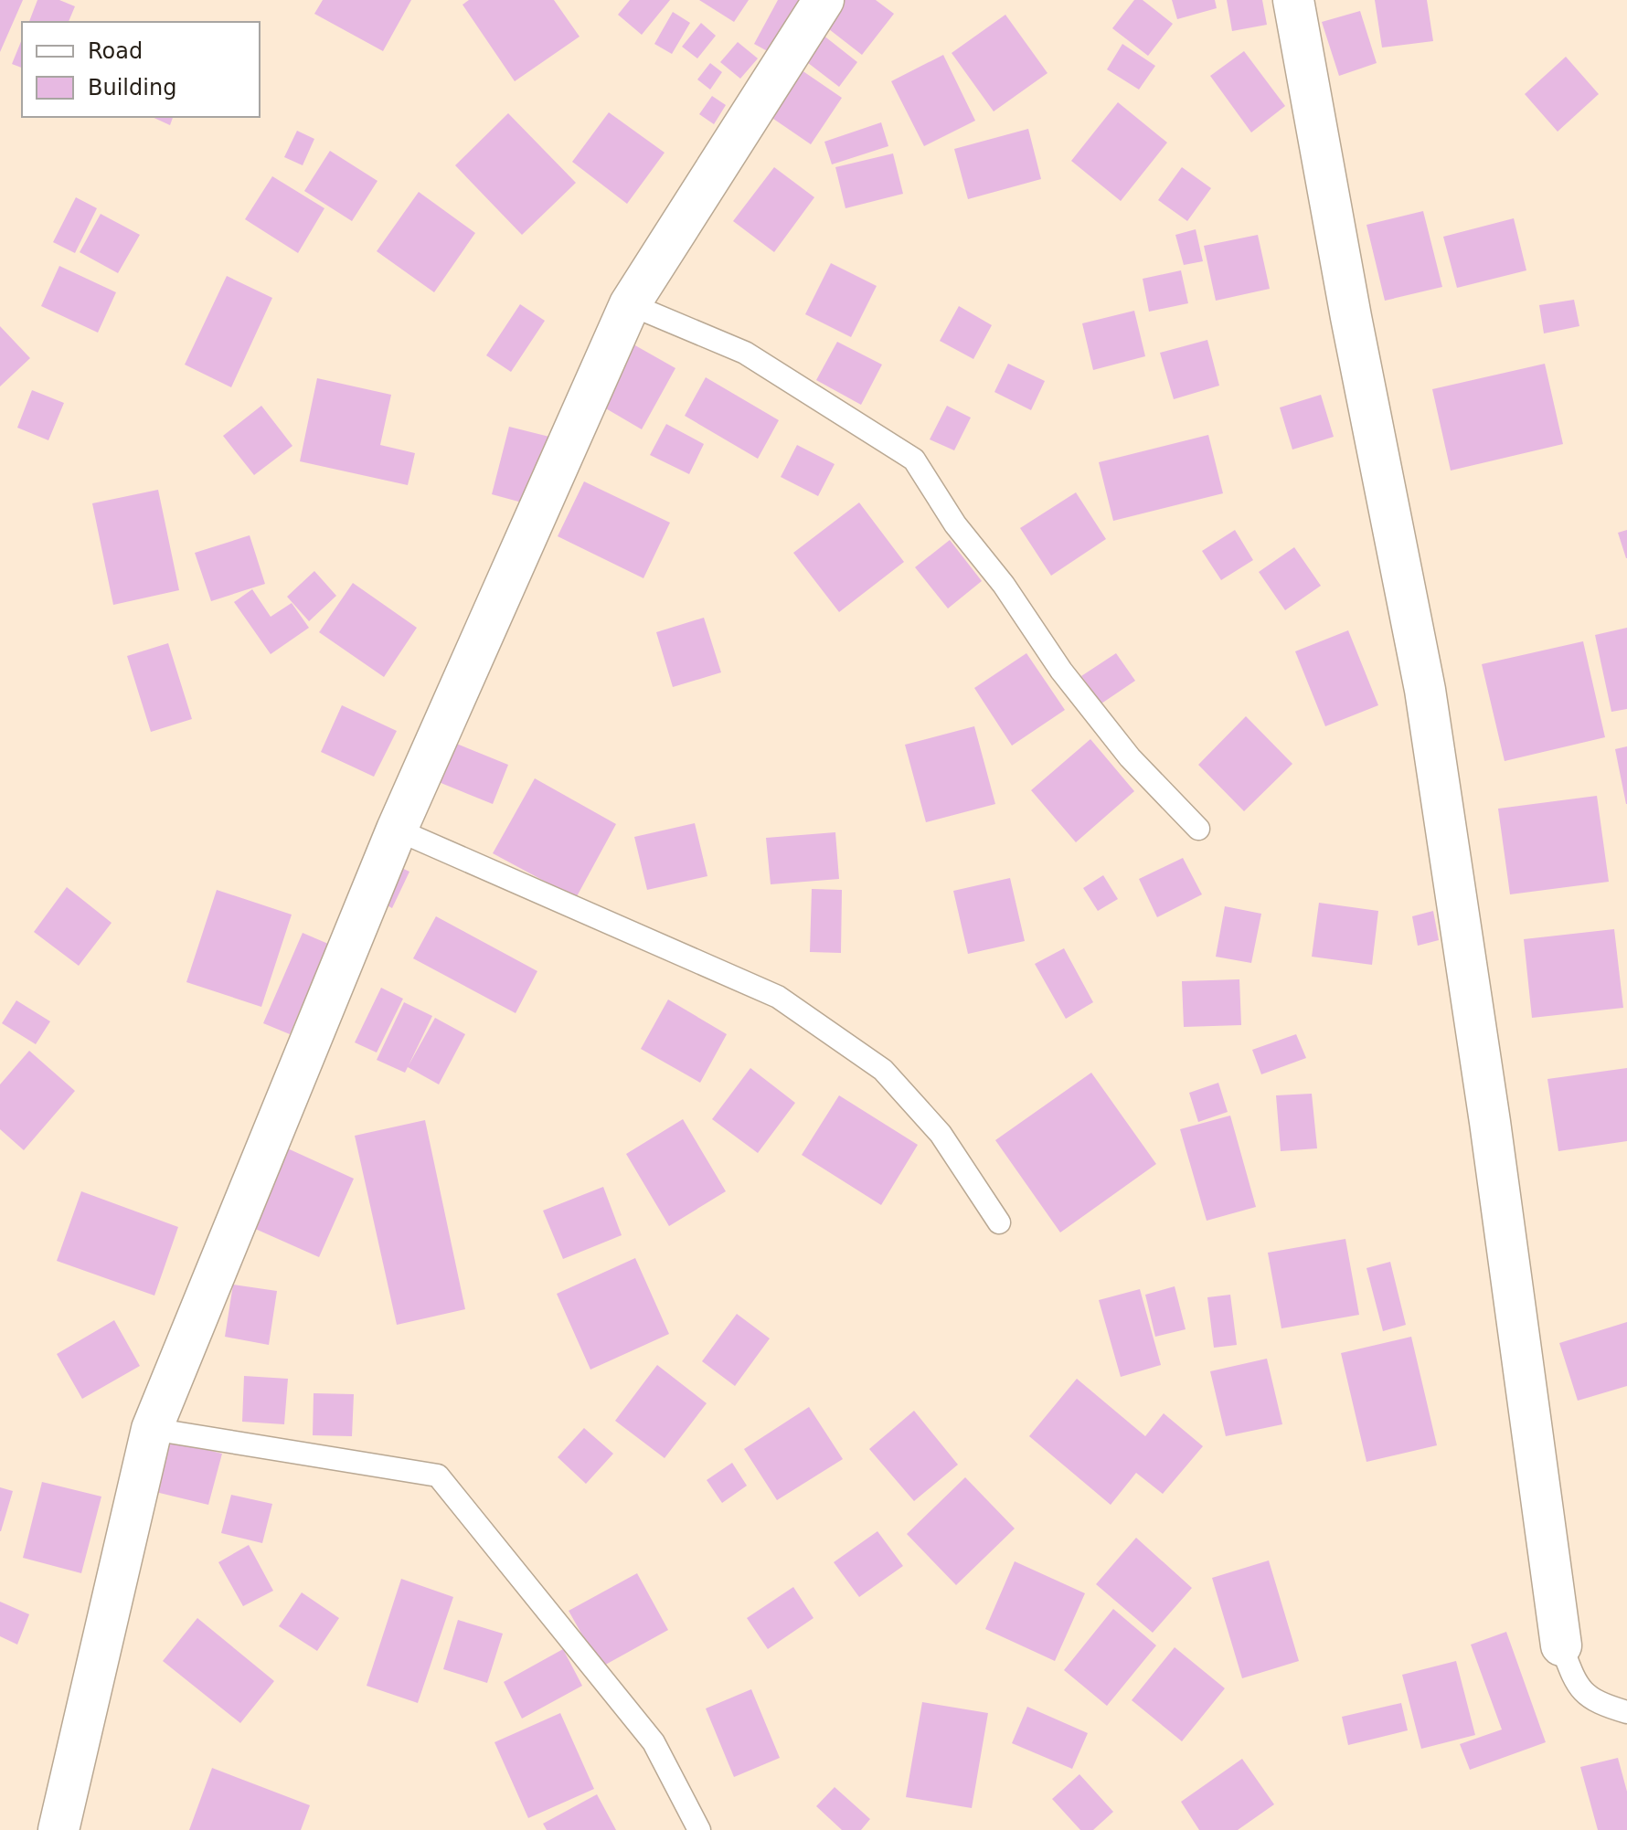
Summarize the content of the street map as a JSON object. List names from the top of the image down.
{
  "legend": ["Road", "Building"]
}
